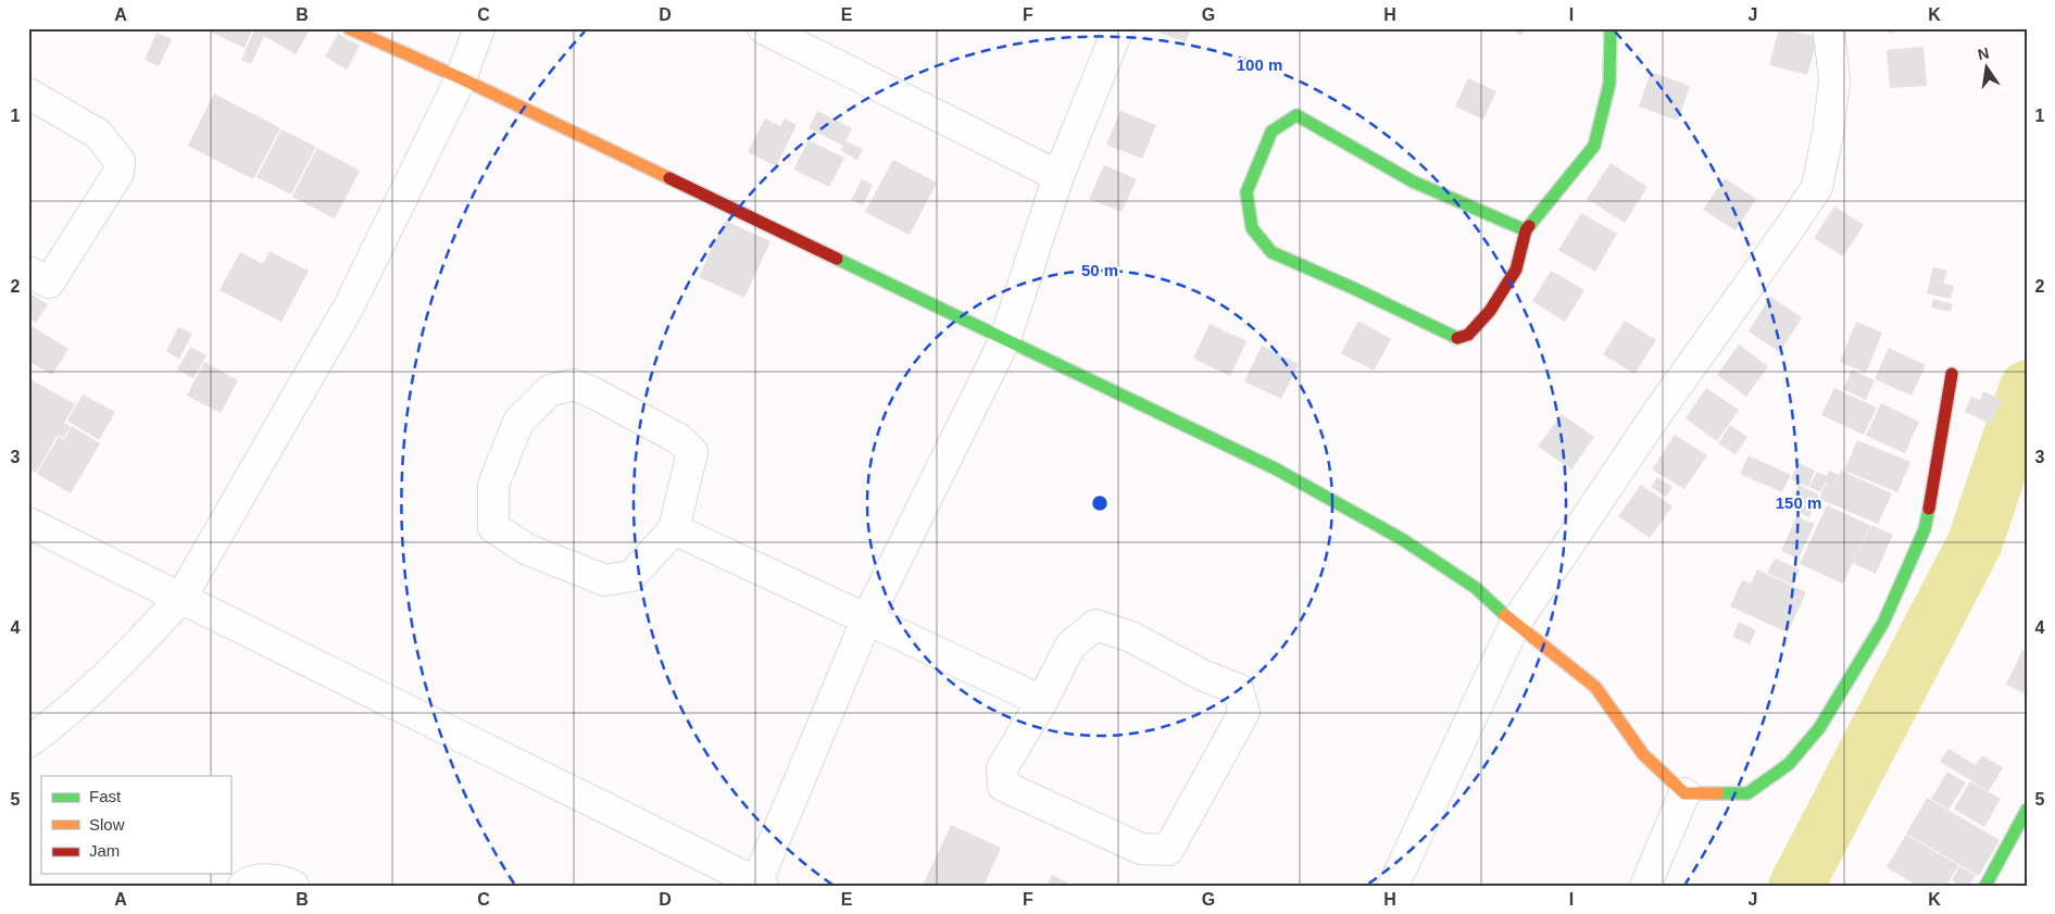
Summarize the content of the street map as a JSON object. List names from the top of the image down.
{
  "legend": ["Fast", "Slow", "Jam"],
  "north": "top",
  "grid": {
    "columns": [
      "A",
      "B",
      "C",
      "D",
      "E",
      "F",
      "G",
      "H",
      "I",
      "J",
      "K"
    ],
    "rows": [
      "1",
      "2",
      "3",
      "4",
      "5"
    ]
  },
  "rings": ["100 m", "50 m", "150 m"]
}
